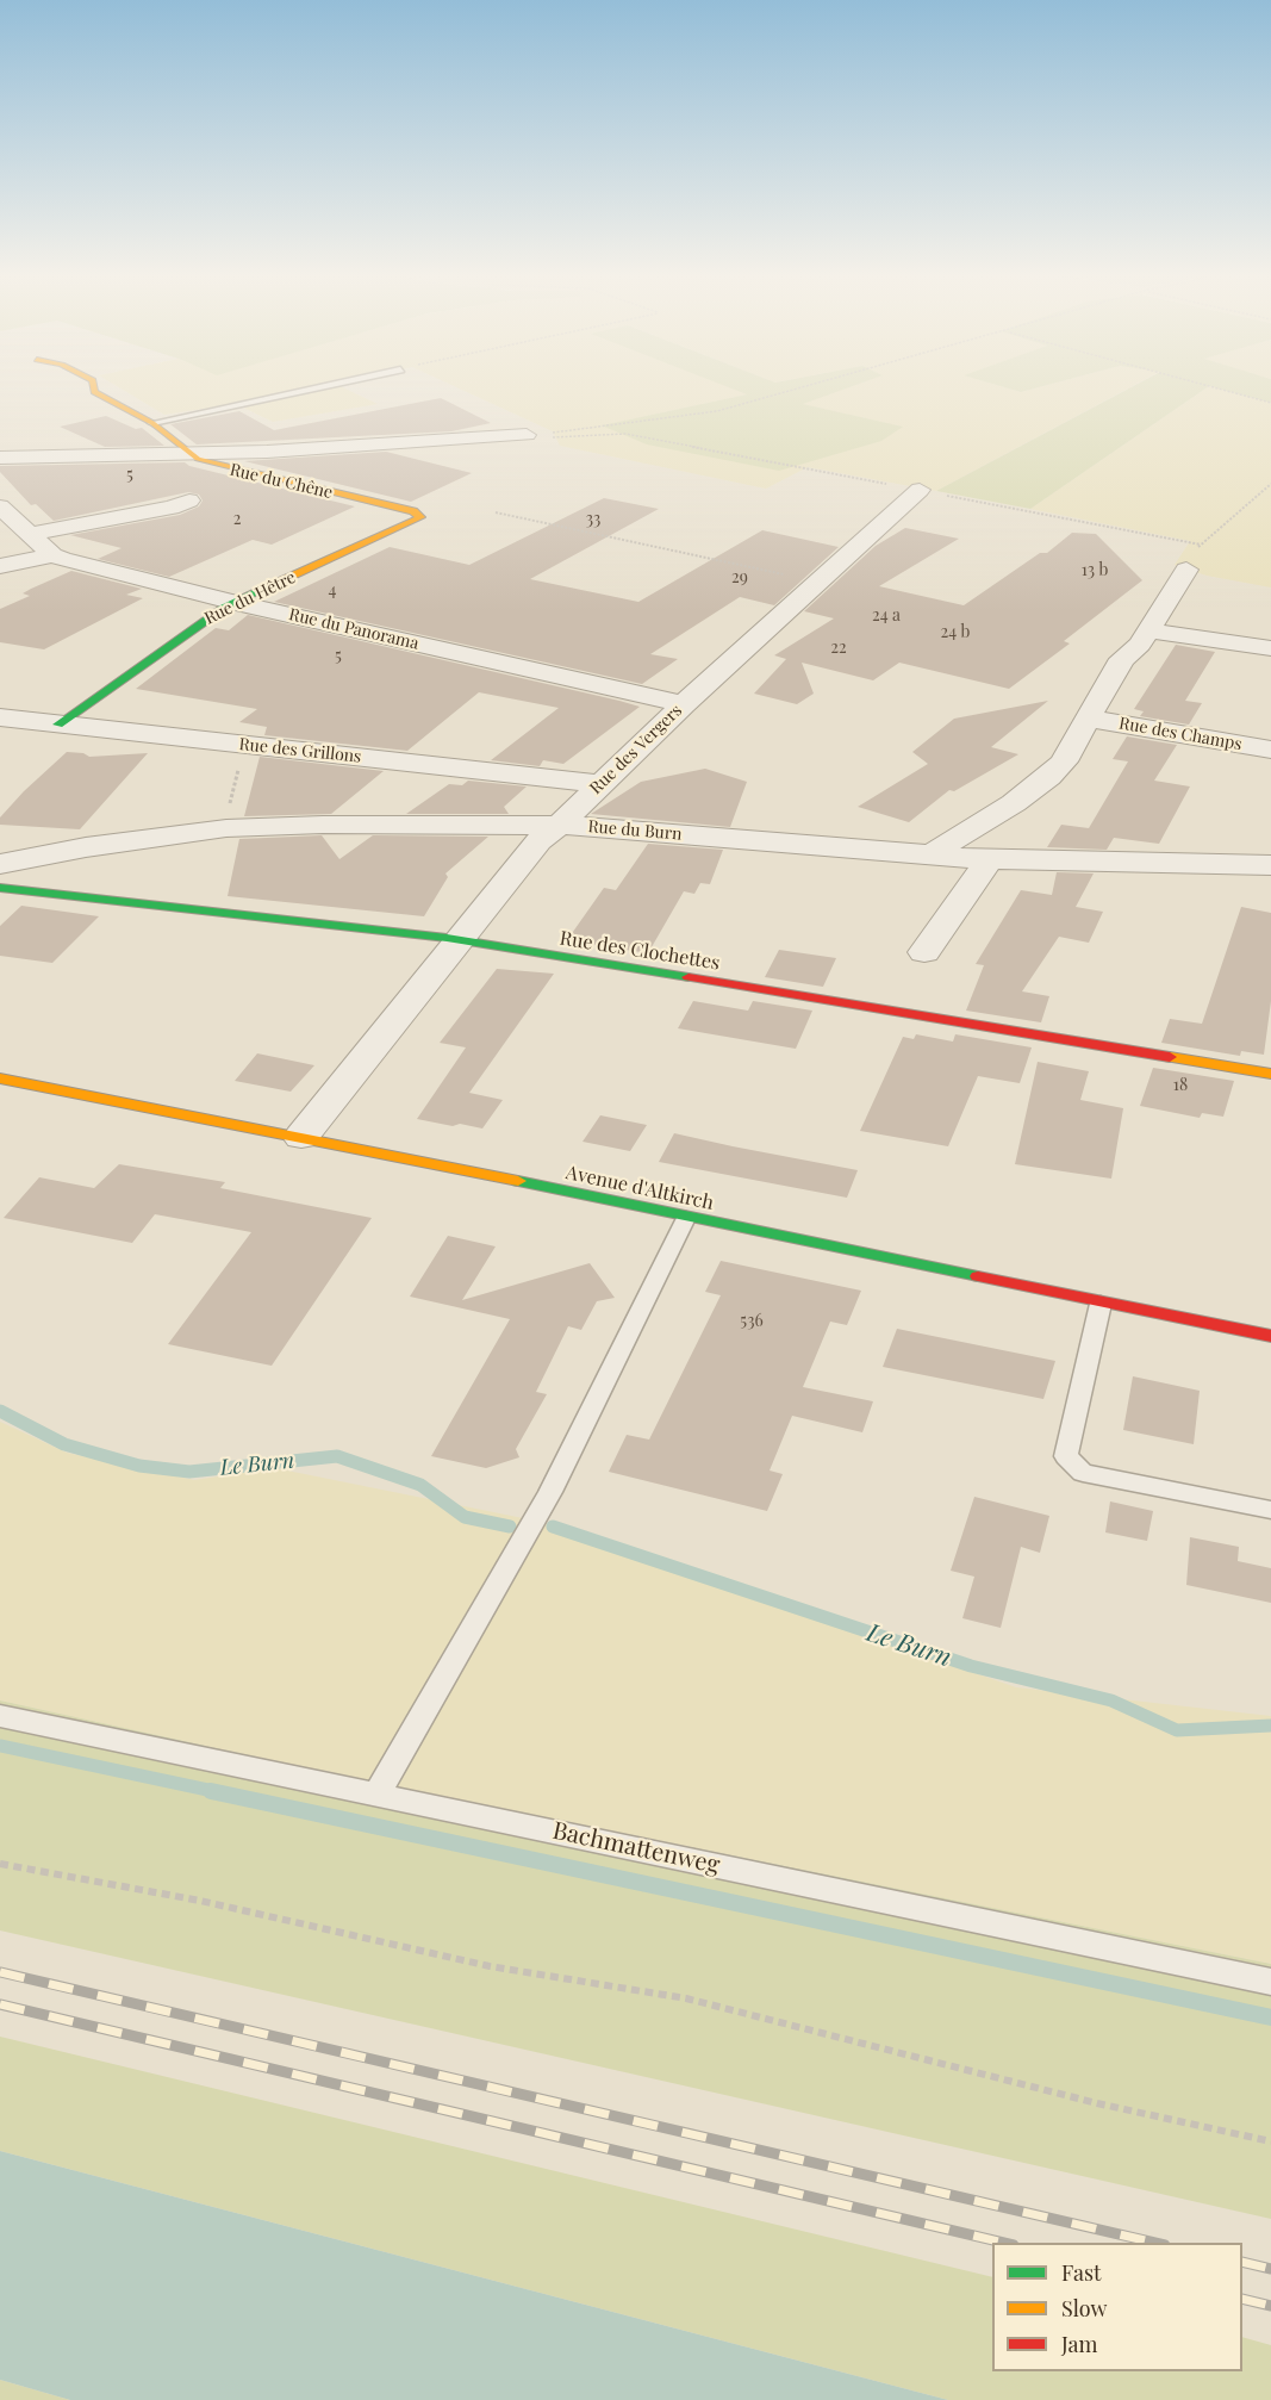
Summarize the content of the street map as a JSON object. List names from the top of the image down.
{
  "streets": {
    "street": [
      "Rue du Chêne",
      "Rue du Hêtre",
      "Rue du Panorama",
      "Rue des Champs",
      "Rue des Vergers",
      "Rue des Grillons",
      "Rue du Burn",
      "Rue des Clochettes",
      "Avenue d'Altkirch"
    ],
    "lane": ["Bachmattenweg"]
  },
  "crossings": [
    ["Rue du Chêne", "Rue du Hêtre"],
    ["Rue du Hêtre", "Rue du Panorama"],
    ["Rue du Hêtre", "Rue des Grillons"],
    ["Rue du Panorama", "Rue des Vergers"],
    ["Rue des Champs", "Rue du Burn"],
    ["Rue des Vergers", "Rue des Grillons"],
    ["Rue des Vergers", "Rue du Burn"],
    ["Rue des Vergers", "Rue des Clochettes"],
    ["Rue des Vergers", "Avenue d'Altkirch"]
  ],
  "water": ["Le Burn"],
  "house_numbers": [
    "5",
    "2",
    "33",
    "13 b",
    "29",
    "4",
    "24 a",
    "24 b",
    "22",
    "5",
    "18",
    "536"
  ],
  "legend": ["Fast", "Slow", "Jam"]
}
